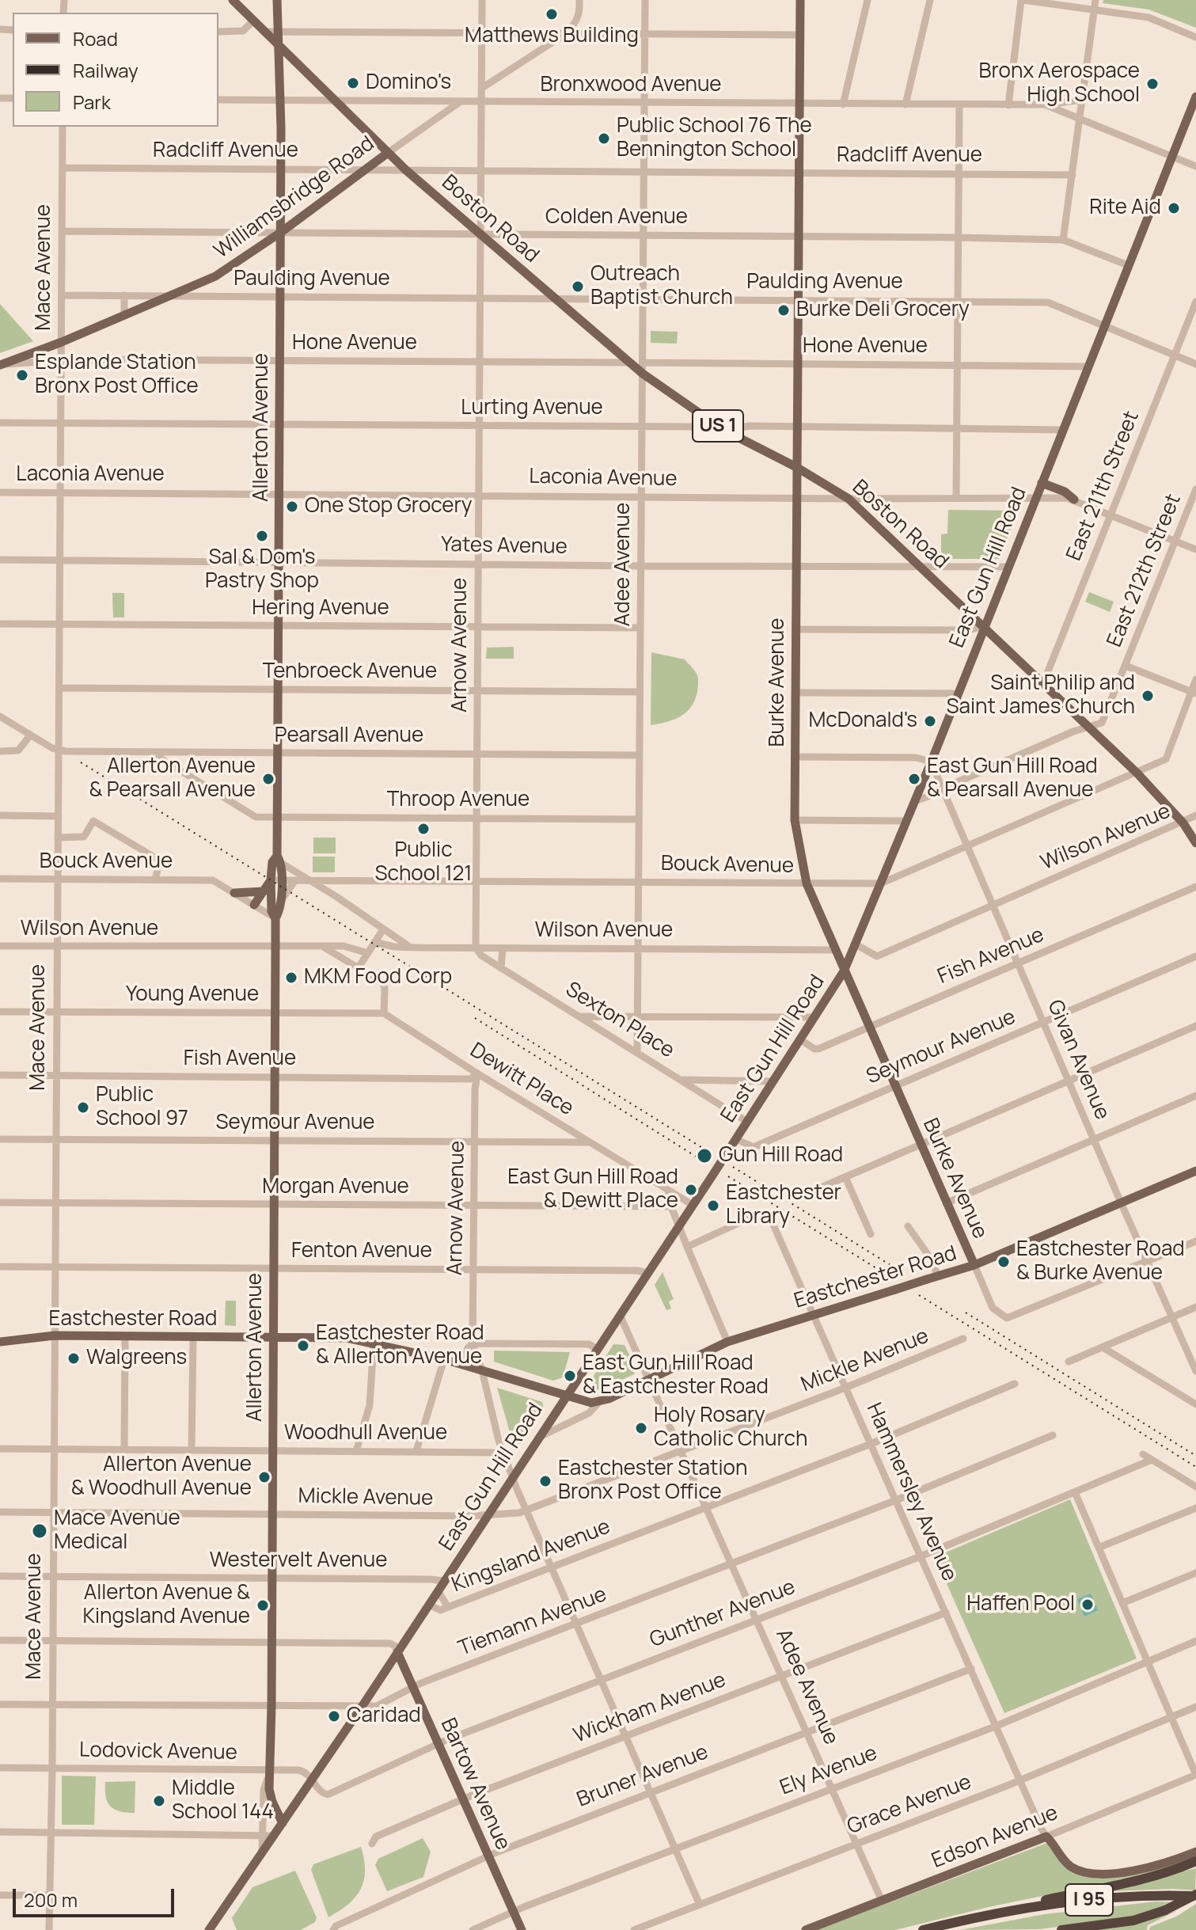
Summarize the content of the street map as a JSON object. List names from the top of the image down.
{
  "streets": {
    "highway": ["I 95"],
    "main road": [
      "Williamsbridge Road",
      "Boston Road",
      "US 1",
      "Allerton Avenue",
      "East Gun Hill Road",
      "Burke Avenue",
      "Eastchester Road",
      "Hammersley Avenue",
      "Bartow Avenue",
      "Edson Avenue"
    ],
    "street": [
      "Bronxwood Avenue",
      "Radcliff Avenue",
      "Colden Avenue",
      "Mace Avenue",
      "Paulding Avenue",
      "Hone Avenue",
      "Lurting Avenue",
      "Laconia Avenue",
      "East 211th Street",
      "Yates Avenue",
      "Adee Avenue",
      "East 212th Street",
      "Hering Avenue",
      "Arnow Avenue",
      "Tenbroeck Avenue",
      "Pearsall Avenue",
      "Throop Avenue",
      "Wilson Avenue",
      "Bouck Avenue",
      "Fish Avenue",
      "Young Avenue",
      "Sexton Place",
      "Seymour Avenue",
      "Givan Avenue",
      "Dewitt Place",
      "Morgan Avenue",
      "Fenton Avenue",
      "Mickle Avenue",
      "Woodhull Avenue",
      "Kingsland Avenue",
      "Westervelt Avenue",
      "Gunther Avenue",
      "Tiemann Avenue",
      "Wickham Avenue",
      "Lodovick Avenue",
      "Ely Avenue",
      "Bruner Avenue",
      "Grace Avenue"
    ]
  },
  "crossings": [
    ["Bronxwood Avenue", "Williamsbridge Road"],
    ["Bronxwood Avenue", "Boston Road"],
    ["Bronxwood Avenue", "Allerton Avenue"],
    ["Bronxwood Avenue", "Adee Avenue"],
    ["Bronxwood Avenue", "East Gun Hill Road"],
    ["Bronxwood Avenue", "Arnow Avenue"],
    ["Bronxwood Avenue", "Burke Avenue"],
    ["Radcliff Avenue", "Williamsbridge Road"],
    ["Radcliff Avenue", "Boston Road"],
    ["Radcliff Avenue", "Mace Avenue"],
    ["Radcliff Avenue", "Allerton Avenue"],
    ["Radcliff Avenue", "Adee Avenue"],
    ["Radcliff Avenue", "Arnow Avenue"],
    ["Radcliff Avenue", "Burke Avenue"],
    ["Williamsbridge Road", "Colden Avenue"],
    ["Williamsbridge Road", "Boston Road"],
    ["Williamsbridge Road", "Mace Avenue"],
    ["Williamsbridge Road", "Paulding Avenue"],
    ["Williamsbridge Road", "Hone Avenue"],
    ["Williamsbridge Road", "Allerton Avenue"],
    ["Colden Avenue", "Boston Road"],
    ["Colden Avenue", "Mace Avenue"],
    ["Colden Avenue", "Allerton Avenue"],
    ["Colden Avenue", "Adee Avenue"],
    ["Colden Avenue", "East Gun Hill Road"],
    ["Colden Avenue", "Arnow Avenue"],
    ["Colden Avenue", "Burke Avenue"],
    ["Boston Road", "Paulding Avenue"],
    ["Boston Road", "Hone Avenue"],
    ["Boston Road", "Lurting Avenue"],
    ["Boston Road", "Allerton Avenue"],
    ["Boston Road", "Laconia Avenue"],
    ["Boston Road", "East 211th Street"],
    ["Boston Road", "Yates Avenue"],
    ["Boston Road", "Adee Avenue"],
    ["Boston Road", "East Gun Hill Road"],
    ["Boston Road", "East 212th Street"],
    ["Boston Road", "Arnow Avenue"],
    ["Boston Road", "Burke Avenue"],
    ["Boston Road", "Wilson Avenue"],
    ["Boston Road", "Bouck Avenue"],
    ["Mace Avenue", "Paulding Avenue"],
    ["Mace Avenue", "Hone Avenue"],
    ["Mace Avenue", "Lurting Avenue"],
    ["Mace Avenue", "Laconia Avenue"],
    ["Mace Avenue", "Yates Avenue"],
    ["Mace Avenue", "Hering Avenue"],
    ["Mace Avenue", "Tenbroeck Avenue"],
    ["Mace Avenue", "Pearsall Avenue"],
    ["Mace Avenue", "Wilson Avenue"],
    ["Mace Avenue", "Bouck Avenue"],
    ["Mace Avenue", "Fish Avenue"],
    ["Mace Avenue", "Young Avenue"],
    ["Mace Avenue", "Seymour Avenue"],
    ["Mace Avenue", "Morgan Avenue"],
    ["Mace Avenue", "Fenton Avenue"],
    ["Mace Avenue", "Eastchester Road"],
    ["Mace Avenue", "Mickle Avenue"],
    ["Mace Avenue", "Woodhull Avenue"],
    ["Mace Avenue", "Westervelt Avenue"],
    ["Mace Avenue", "Tiemann Avenue"],
    ["Mace Avenue", "Lodovick Avenue"],
    ["Paulding Avenue", "Allerton Avenue"],
    ["Paulding Avenue", "East 211th Street"],
    ["Paulding Avenue", "Adee Avenue"],
    ["Paulding Avenue", "East Gun Hill Road"],
    ["Paulding Avenue", "Arnow Avenue"],
    ["Paulding Avenue", "Burke Avenue"],
    ["Hone Avenue", "Allerton Avenue"],
    ["Hone Avenue", "Adee Avenue"],
    ["Hone Avenue", "East Gun Hill Road"],
    ["Hone Avenue", "Arnow Avenue"],
    ["Hone Avenue", "Burke Avenue"],
    ["Lurting Avenue", "Allerton Avenue"],
    ["Lurting Avenue", "Adee Avenue"],
    ["Lurting Avenue", "East Gun Hill Road"],
    ["Lurting Avenue", "Arnow Avenue"],
    ["Lurting Avenue", "Burke Avenue"],
    ["Allerton Avenue", "Laconia Avenue"],
    ["Allerton Avenue", "Yates Avenue"],
    ["Allerton Avenue", "East Gun Hill Road"],
    ["Allerton Avenue", "Hering Avenue"],
    ["Allerton Avenue", "Tenbroeck Avenue"],
    ["Allerton Avenue", "Pearsall Avenue"],
    ["Allerton Avenue", "Throop Avenue"],
    ["Allerton Avenue", "Wilson Avenue"],
    ["Allerton Avenue", "Bouck Avenue"],
    ["Allerton Avenue", "Fish Avenue"],
    ["Allerton Avenue", "Young Avenue"],
    ["Allerton Avenue", "Seymour Avenue"],
    ["Allerton Avenue", "Morgan Avenue"],
    ["Allerton Avenue", "Fenton Avenue"],
    ["Allerton Avenue", "Eastchester Road"],
    ["Allerton Avenue", "Mickle Avenue"],
    ["Allerton Avenue", "Woodhull Avenue"],
    ["Allerton Avenue", "Westervelt Avenue"],
    ["Allerton Avenue", "Tiemann Avenue"],
    ["Allerton Avenue", "Lodovick Avenue"],
    ["Laconia Avenue", "East 211th Street"],
    ["Laconia Avenue", "Adee Avenue"],
    ["Laconia Avenue", "East Gun Hill Road"],
    ["Laconia Avenue", "East 212th Street"],
    ["Laconia Avenue", "Arnow Avenue"],
    ["Laconia Avenue", "Burke Avenue"],
    ["Yates Avenue", "Adee Avenue"],
    ["Yates Avenue", "East Gun Hill Road"],
    ["Yates Avenue", "Arnow Avenue"],
    ["Yates Avenue", "Burke Avenue"],
    ["Adee Avenue", "East Gun Hill Road"],
    ["Adee Avenue", "Hering Avenue"],
    ["Adee Avenue", "Tenbroeck Avenue"],
    ["Adee Avenue", "Pearsall Avenue"],
    ["Adee Avenue", "Throop Avenue"],
    ["Adee Avenue", "Wilson Avenue"],
    ["Adee Avenue", "Bouck Avenue"],
    ["Adee Avenue", "Sexton Place"],
    ["Adee Avenue", "Eastchester Road"],
    ["Adee Avenue", "Mickle Avenue"],
    ["Adee Avenue", "Kingsland Avenue"],
    ["Adee Avenue", "Gunther Avenue"],
    ["Adee Avenue", "Tiemann Avenue"],
    ["Adee Avenue", "Wickham Avenue"],
    ["Adee Avenue", "Ely Avenue"],
    ["Adee Avenue", "Bruner Avenue"],
    ["Adee Avenue", "Grace Avenue"],
    ["Adee Avenue", "Edson Avenue"],
    ["East Gun Hill Road", "Arnow Avenue"],
    ["East Gun Hill Road", "Burke Avenue"],
    ["East Gun Hill Road", "Wilson Avenue"],
    ["East Gun Hill Road", "Bouck Avenue"],
    ["East Gun Hill Road", "Fish Avenue"],
    ["East Gun Hill Road", "Sexton Place"],
    ["East Gun Hill Road", "Seymour Avenue"],
    ["East Gun Hill Road", "Givan Avenue"],
    ["East Gun Hill Road", "Dewitt Place"],
    ["East Gun Hill Road", "Fenton Avenue"],
    ["East Gun Hill Road", "Eastchester Road"],
    ["East Gun Hill Road", "Mickle Avenue"],
    ["East Gun Hill Road", "Kingsland Avenue"],
    ["East Gun Hill Road", "Westervelt Avenue"],
    ["East Gun Hill Road", "Gunther Avenue"],
    ["East Gun Hill Road", "Tiemann Avenue"],
    ["East Gun Hill Road", "Lodovick Avenue"],
    ["East Gun Hill Road", "Bartow Avenue"],
    ["Hering Avenue", "Arnow Avenue"],
    ["Arnow Avenue", "Tenbroeck Avenue"],
    ["Arnow Avenue", "Pearsall Avenue"],
    ["Arnow Avenue", "Throop Avenue"],
    ["Arnow Avenue", "Wilson Avenue"],
    ["Arnow Avenue", "Bouck Avenue"],
    ["Arnow Avenue", "Fish Avenue"],
    ["Arnow Avenue", "Sexton Place"],
    ["Arnow Avenue", "Seymour Avenue"],
    ["Arnow Avenue", "Dewitt Place"],
    ["Arnow Avenue", "Morgan Avenue"],
    ["Arnow Avenue", "Fenton Avenue"],
    ["Arnow Avenue", "Eastchester Road"],
    ["Arnow Avenue", "Mickle Avenue"],
    ["Arnow Avenue", "Woodhull Avenue"],
    ["Arnow Avenue", "Kingsland Avenue"],
    ["Arnow Avenue", "Gunther Avenue"],
    ["Arnow Avenue", "Tiemann Avenue"],
    ["Arnow Avenue", "Wickham Avenue"],
    ["Arnow Avenue", "Ely Avenue"],
    ["Arnow Avenue", "Bruner Avenue"],
    ["Arnow Avenue", "Grace Avenue"],
    ["Burke Avenue", "Wilson Avenue"],
    ["Burke Avenue", "Bouck Avenue"],
    ["Burke Avenue", "Fish Avenue"],
    ["Burke Avenue", "Seymour Avenue"],
    ["Burke Avenue", "Givan Avenue"],
    ["Burke Avenue", "Eastchester Road"],
    ["Pearsall Avenue", "Throop Avenue"],
    ["Wilson Avenue", "Sexton Place"],
    ["Wilson Avenue", "Givan Avenue"],
    ["Bouck Avenue", "Givan Avenue"],
    ["Fish Avenue", "Givan Avenue"],
    ["Fish Avenue", "Dewitt Place"],
    ["Young Avenue", "Dewitt Place"],
    ["Seymour Avenue", "Givan Avenue"],
    ["Seymour Avenue", "Dewitt Place"],
    ["Givan Avenue", "Eastchester Road"],
    ["Eastchester Road", "Hammersley Avenue"],
    ["Mickle Avenue", "Hammersley Avenue"],
    ["Hammersley Avenue", "Kingsland Avenue"],
    ["Hammersley Avenue", "Gunther Avenue"],
    ["Hammersley Avenue", "Tiemann Avenue"],
    ["Hammersley Avenue", "Wickham Avenue"],
    ["Hammersley Avenue", "Ely Avenue"],
    ["Hammersley Avenue", "Bruner Avenue"],
    ["Hammersley Avenue", "Grace Avenue"],
    ["Hammersley Avenue", "Edson Avenue"],
    ["Gunther Avenue", "Lodovick Avenue"],
    ["Gunther Avenue", "Bartow Avenue"],
    ["Tiemann Avenue", "Bartow Avenue"],
    ["Wickham Avenue", "Bartow Avenue"],
    ["Ely Avenue", "Bartow Avenue"],
    ["Bruner Avenue", "Bartow Avenue"]
  ],
  "places": [
    "Matthews Building",
    "Domino's",
    "Bronx Aerospace High School",
    "Public School 76 The Bennington School",
    "Rite Aid",
    "Outreach Baptist Church",
    "Burke Deli Grocery",
    "Esplande Station Bronx Post Office",
    "One Stop Grocery",
    "Sal & Dom's Pastry Shop",
    "Saint Philip and Saint James Church",
    "McDonald's",
    "Allerton Avenue & Pearsall Avenue",
    "East Gun Hill Road & Pearsall Avenue",
    "Public School 121",
    "MKM Food Corp",
    "Public School 97",
    "Gun Hill Road",
    "East Gun Hill Road & Dewitt Place",
    "Eastchester Library",
    "Eastchester Road & Burke Avenue",
    "Eastchester Road & Allerton Avenue",
    "Walgreens",
    "East Gun Hill Road & Eastchester Road",
    "Holy Rosary Catholic Church",
    "Allerton Avenue & Woodhull Avenue",
    "Eastchester Station Bronx Post Office",
    "Mace Avenue Medical",
    "Haffen Pool",
    "Allerton Avenue & Kingsland Avenue",
    "Caridad",
    "Middle School 144"
  ],
  "legend": ["Road", "Railway", "Park"],
  "scale_bar": "200 m"
}
